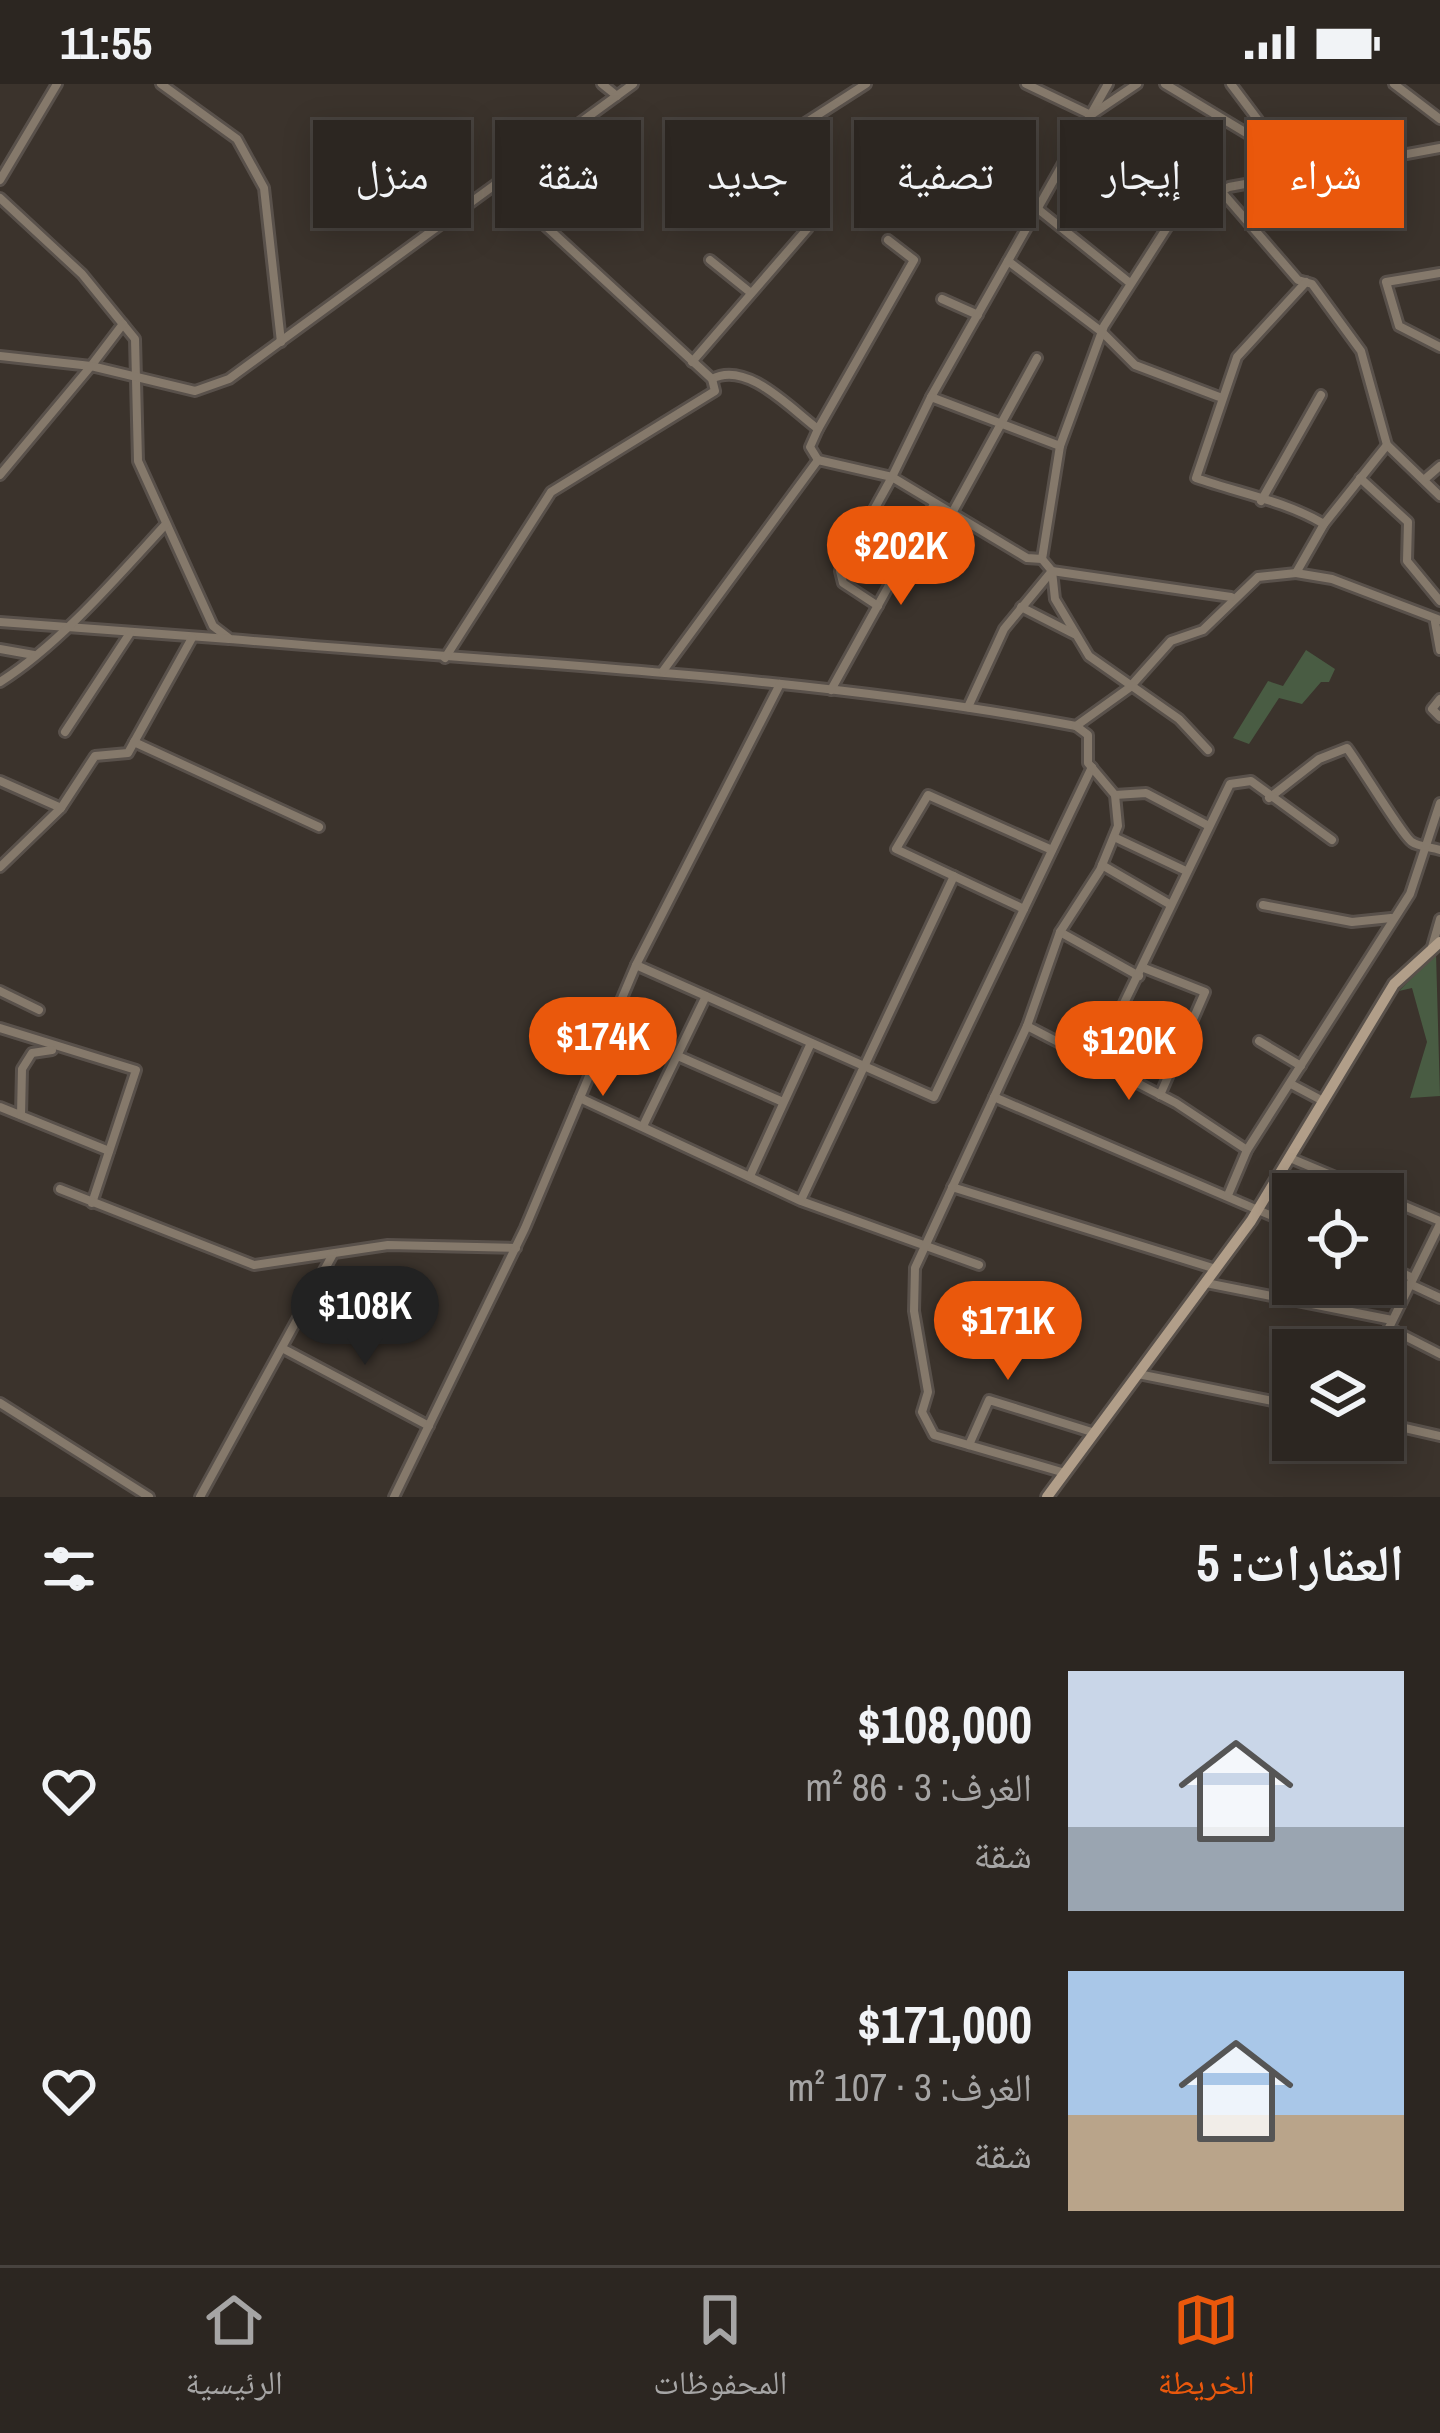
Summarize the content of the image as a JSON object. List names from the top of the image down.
{
  "page": {
    "status": "11:55",
    "chip": [
      "شراء",
      "إيجار",
      "تصفية",
      "جديد",
      "شقة",
      "منزل"
    ],
    "price": [
      "$202K",
      "$174K",
      "$120K",
      "$108K",
      "$171K"
    ],
    "heading": "العقارات: 5",
    "list": [
      {
        "name": "$108,000",
        "note": "الغرف: 3 · 86 m² · شقة"
      },
      {
        "name": "$171,000",
        "note": "الغرف: 3 · 107 m² · شقة"
      }
    ],
    "tabs": ["الخريطة", "المحفوظات", "الرئيسية"]
  }
}
